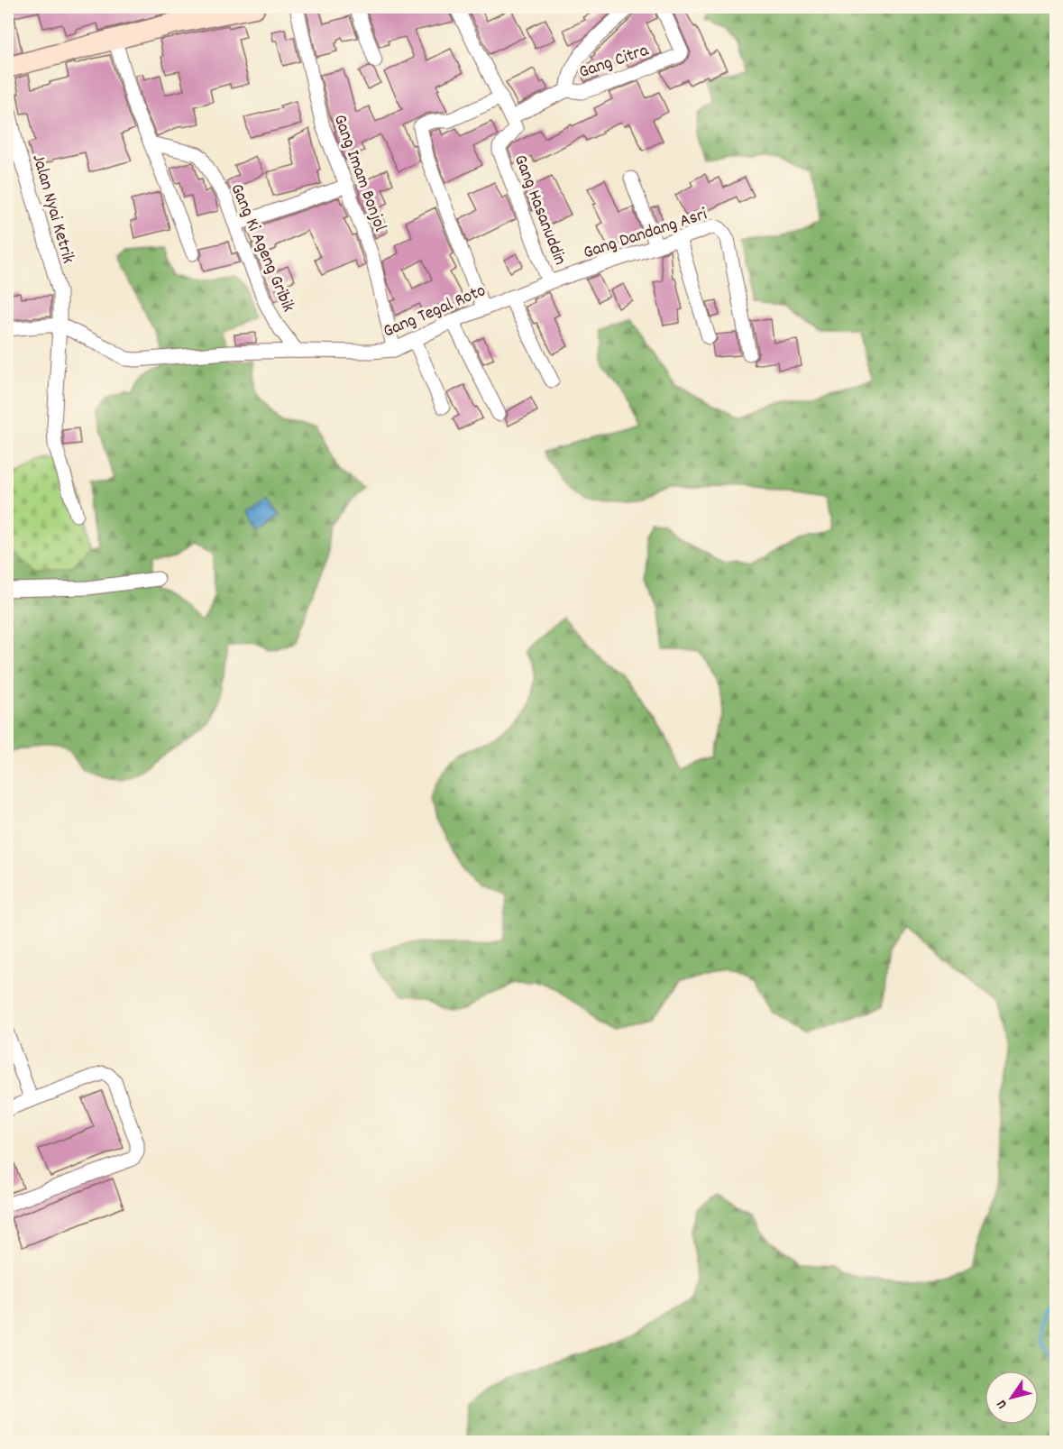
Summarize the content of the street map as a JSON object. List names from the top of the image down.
{
  "streets": {
    "street": [
      "Gang Citra",
      "Gang Imam Bonjol",
      "Jalan Nyai Ketrik",
      "Gang Hasanuddin",
      "Gang Dandang Asri",
      "Gang Ki Ageng Gribik",
      "Gang Tegal Roto"
    ]
  },
  "crossings": [
    ["Gang Citra", "Gang Hasanuddin"],
    ["Gang Imam Bonjol", "Gang Tegal Roto"],
    ["Jalan Nyai Ketrik", "Gang Tegal Roto"],
    ["Gang Hasanuddin", "Gang Dandang Asri"],
    ["Gang Hasanuddin", "Gang Tegal Roto"],
    ["Gang Dandang Asri", "Gang Tegal Roto"],
    ["Gang Ki Ageng Gribik", "Gang Tegal Roto"]
  ],
  "north": "bottom left"
}
